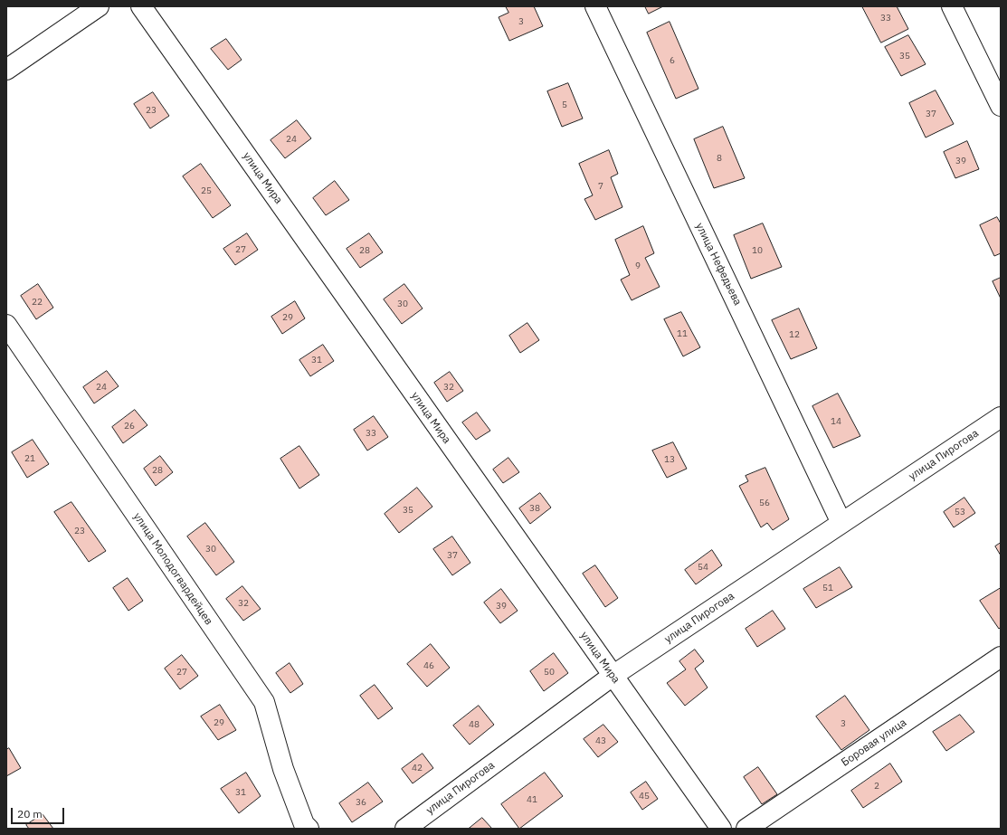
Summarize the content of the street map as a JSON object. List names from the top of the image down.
{
  "streets": {
    "street": [
      "улица Мира",
      "улица Нефедьева",
      "улица Пирогова",
      "улица Молодогвардейцев",
      "Боровая улица"
    ]
  },
  "crossings": [
    ["улица Мира", "улица Пирогова"],
    ["улица Нефедьева", "улица Пирогова"]
  ],
  "house_numbers": [
    "33",
    "3",
    "35",
    "6",
    "5",
    "23",
    "37",
    "24",
    "8",
    "39",
    "7",
    "25",
    "27",
    "28",
    "10",
    "9",
    "22",
    "30",
    "29",
    "11",
    "12",
    "31",
    "24",
    "32",
    "14",
    "26",
    "33",
    "21",
    "13",
    "28",
    "56",
    "38",
    "35",
    "53",
    "23",
    "30",
    "37",
    "54",
    "51",
    "32",
    "39",
    "46",
    "27",
    "50",
    "29",
    "3",
    "48",
    "43",
    "42",
    "2",
    "31",
    "45",
    "41",
    "36"
  ],
  "scale_bar": "20 m"
}
